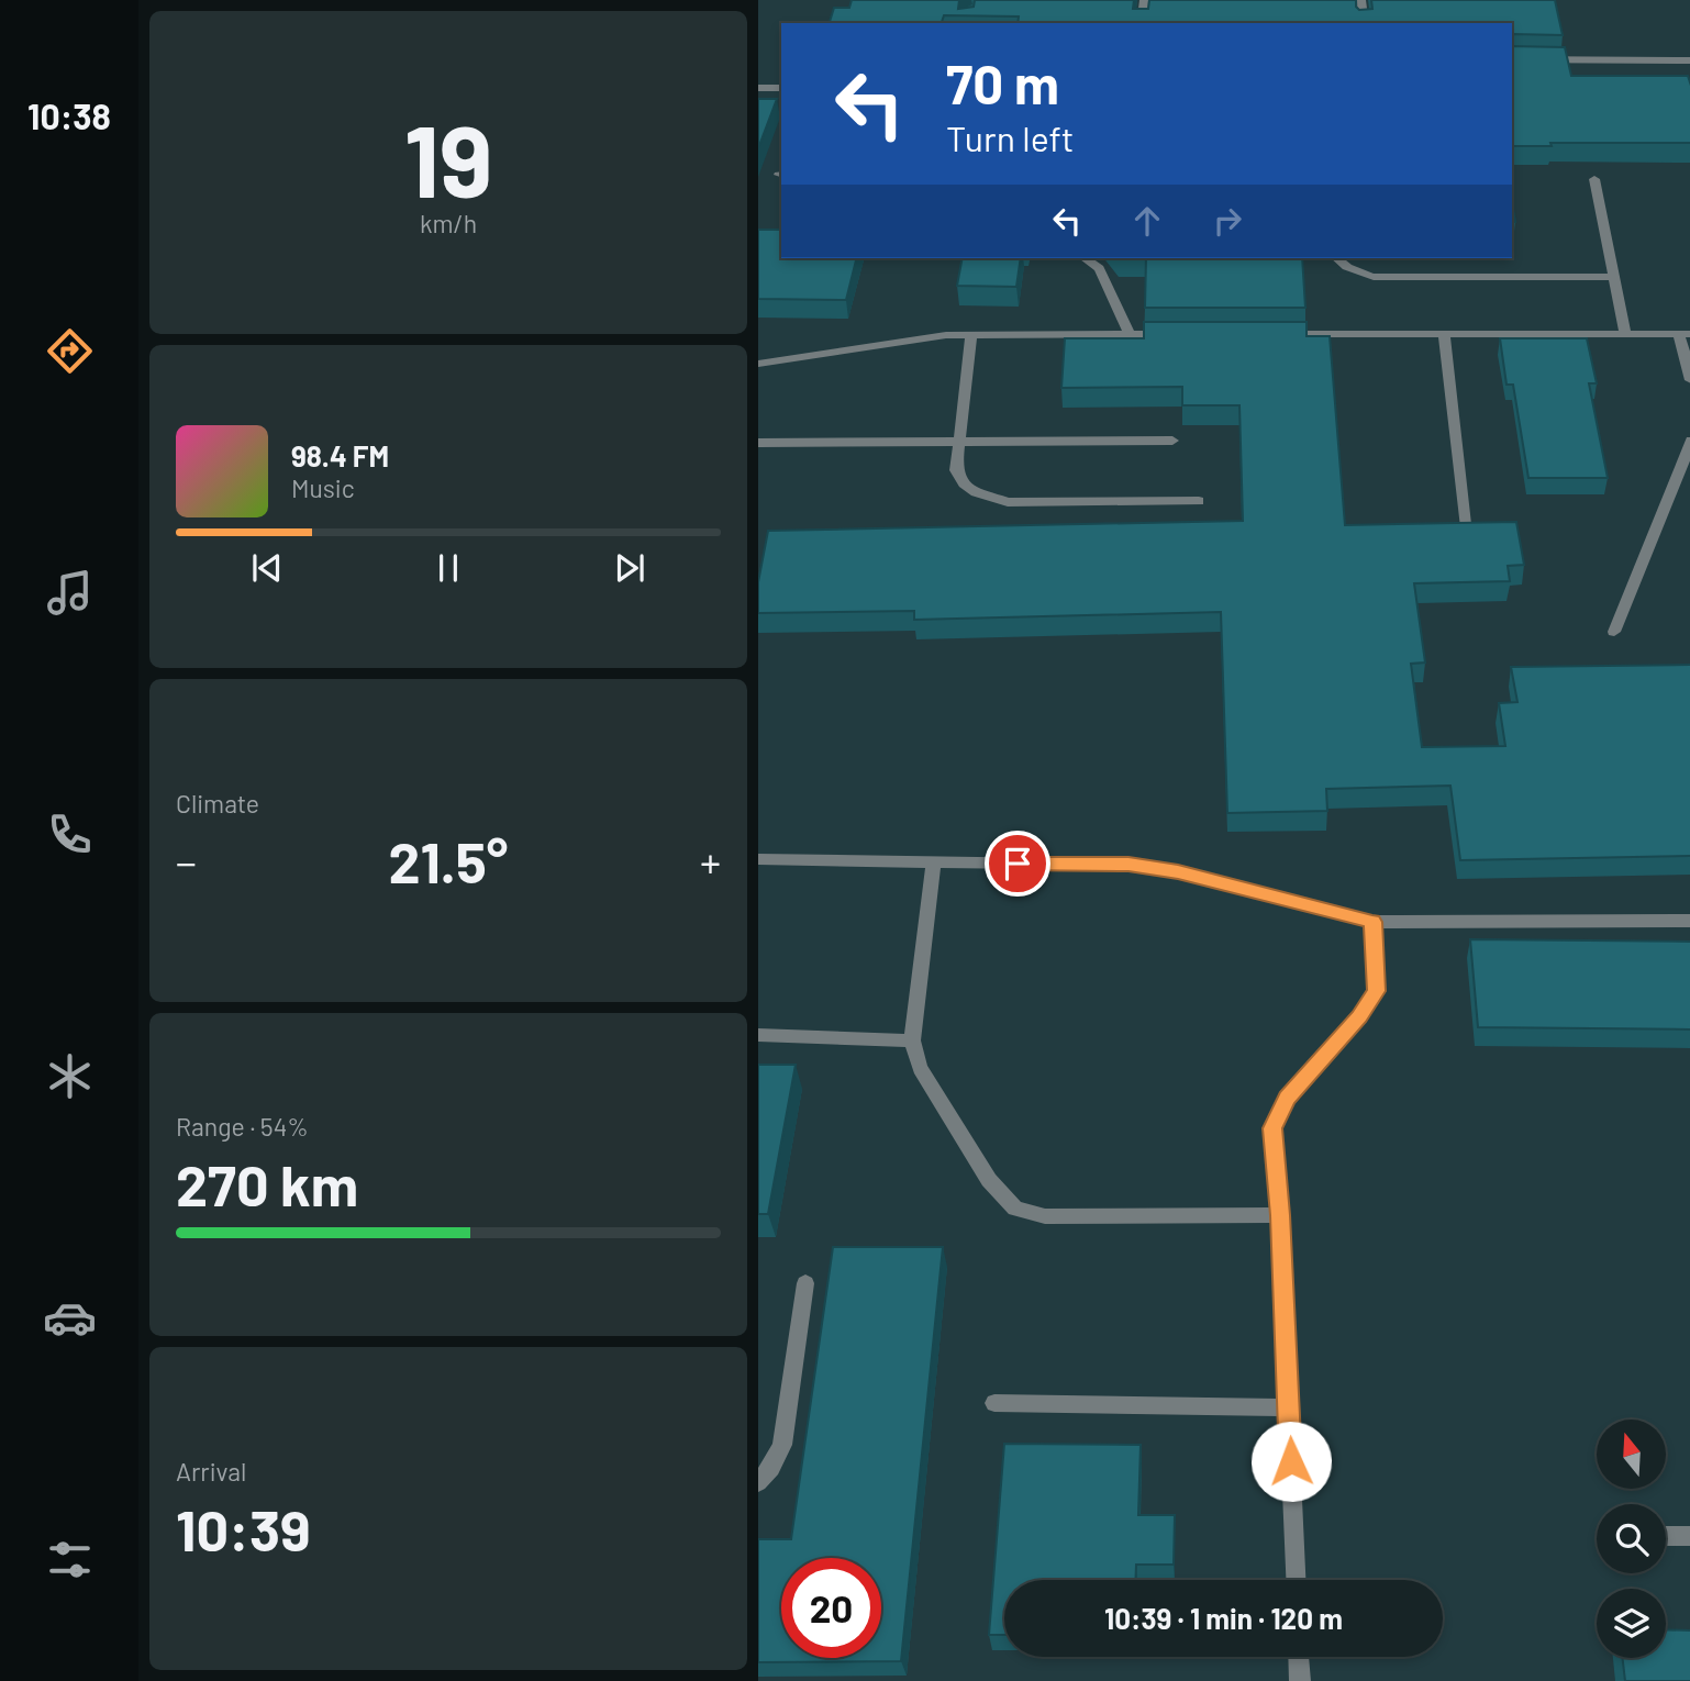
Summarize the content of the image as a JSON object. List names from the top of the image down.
{
  "north": "top",
  "page": {
    "tabs": "10:38",
    "tile": [
      ["19", "km/h"],
      "Climate",
      ["Range · 54%", "270 km"],
      ["Arrival", "10:39"]
    ],
    "turn": ["70 m", "Turn left"],
    "song": ["98.4 FM", "Music"],
    "heat": ["−", "21.5°", "+"],
    "limit": "20",
    "trip": "10:39 · 1 min · 120 m"
  }
}
